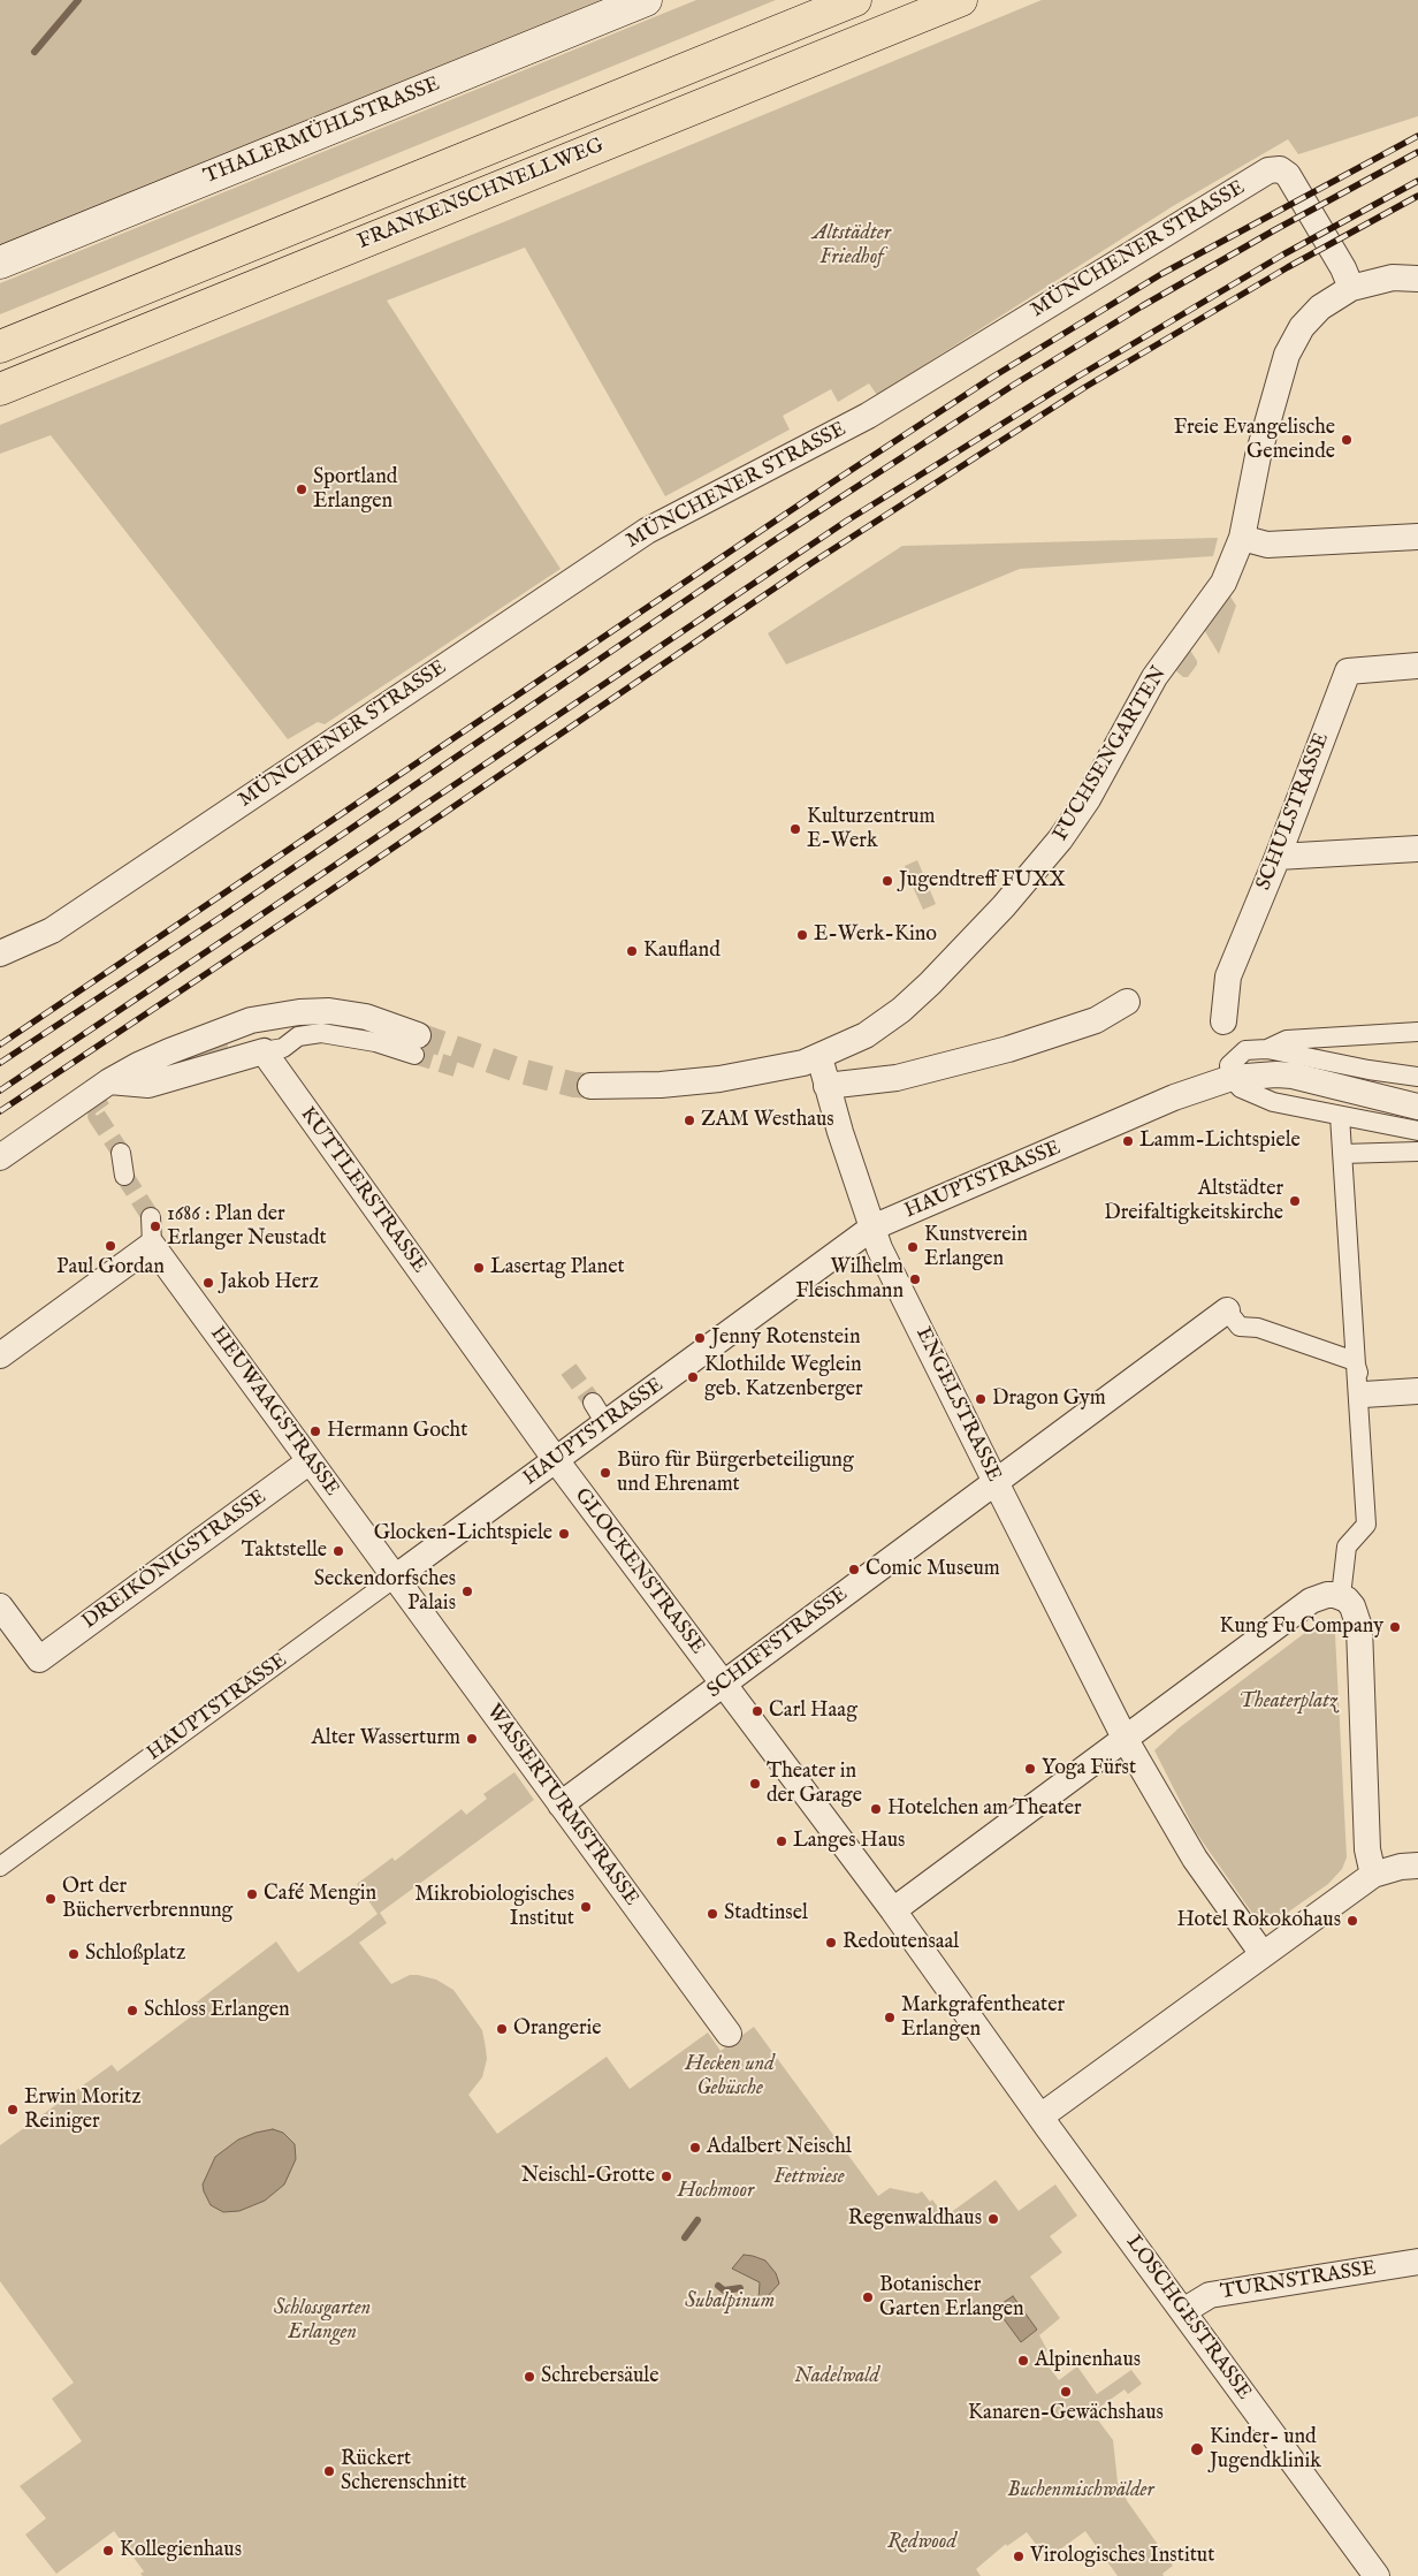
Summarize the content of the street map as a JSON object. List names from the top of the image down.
{
  "streets": {
    "highway": ["FRANKENSCHNELLWEG"],
    "main road": ["THALERMÜHLSTRASSE"],
    "street": [
      "MÜNCHENER STRASSE",
      "FUCHSENGARTEN",
      "SCHULSTRASSE",
      "HAUPTSTRASSE",
      "KUTTLERSTRASSE",
      "ENGELSTRASSE",
      "HEUWAAGSTRASSE",
      "DREIKÖNIGSTRASSE",
      "GLOCKENSTRASSE",
      "SCHIFFSTRASSE",
      "WASSERTURMSTRASSE",
      "TURNSTRASSE",
      "LOSCHGESTRASSE"
    ]
  },
  "crossings": [
    ["MÜNCHENER STRASSE", "FUCHSENGARTEN"],
    ["FUCHSENGARTEN", "ENGELSTRASSE"],
    ["HAUPTSTRASSE", "KUTTLERSTRASSE"],
    ["HAUPTSTRASSE", "ENGELSTRASSE"],
    ["HAUPTSTRASSE", "HEUWAAGSTRASSE"],
    ["HAUPTSTRASSE", "GLOCKENSTRASSE"],
    ["HAUPTSTRASSE", "WASSERTURMSTRASSE"],
    ["KUTTLERSTRASSE", "GLOCKENSTRASSE"],
    ["ENGELSTRASSE", "SCHIFFSTRASSE"],
    ["HEUWAAGSTRASSE", "DREIKÖNIGSTRASSE"],
    ["HEUWAAGSTRASSE", "WASSERTURMSTRASSE"],
    ["GLOCKENSTRASSE", "SCHIFFSTRASSE"],
    ["SCHIFFSTRASSE", "WASSERTURMSTRASSE"],
    ["TURNSTRASSE", "LOSCHGESTRASSE"]
  ],
  "parks": [
    "Altstädter Friedhof",
    "Theaterplatz",
    "Hecken und Gebüsche",
    "Fettwiese",
    "Hochmoor",
    "Subalpinum",
    "Schlossgarten Erlangen",
    "Nadelwald",
    "Buchenmischwälder",
    "Redwood"
  ],
  "places": [
    "Freie Evangelische Gemeinde",
    "Sportland Erlangen",
    "Kulturzentrum E-Werk",
    "Jugendtreff FUXX",
    "E-Werk-Kino",
    "Kaufland",
    "ZAM Westhaus",
    "Lamm-Lichtspiele",
    "Altstädter Dreifaltigkeitskirche",
    "1686 : Plan der Erlanger Neustadt",
    "Paul Gordan",
    "Kunstverein Erlangen",
    "Lasertag Planet",
    "Wilhelm Fleischmann",
    "Jakob Herz",
    "Jenny Rotenstein",
    "Klothilde Weglein geb. Katzenberger",
    "Dragon Gym",
    "Hermann Gocht",
    "Büro für Bürgerbeteiligung und Ehrenamt",
    "Glocken-Lichtspiele",
    "Taktstelle",
    "Comic Museum",
    "Seckendorfsches Palais",
    "Kung Fu Company",
    "Carl Haag",
    "Alter Wasserturm",
    "Yoga Fürst",
    "Theater in der Garage",
    "Hotelchen am Theater",
    "Langes Haus",
    "Café Mengin",
    "Ort der Bücherverbrennung",
    "Mikrobiologisches Institut",
    "Stadtinsel",
    "Hotel Rokokohaus",
    "Redoutensaal",
    "Schloßplatz",
    "Schloss Erlangen",
    "Markgrafentheater Erlangen",
    "Orangerie",
    "Erwin Moritz Reiniger",
    "Adalbert Neischl",
    "Neischl-Grotte",
    "Regenwaldhaus",
    "Botanischer Garten Erlangen",
    "Alpinenhaus",
    "Schrebersäule",
    "Kanaren-Gewächshaus",
    "Kinder- und Jugendklinik",
    "Rückert Scherenschnitt",
    "Kollegienhaus",
    "Virologisches Institut"
  ]
}
